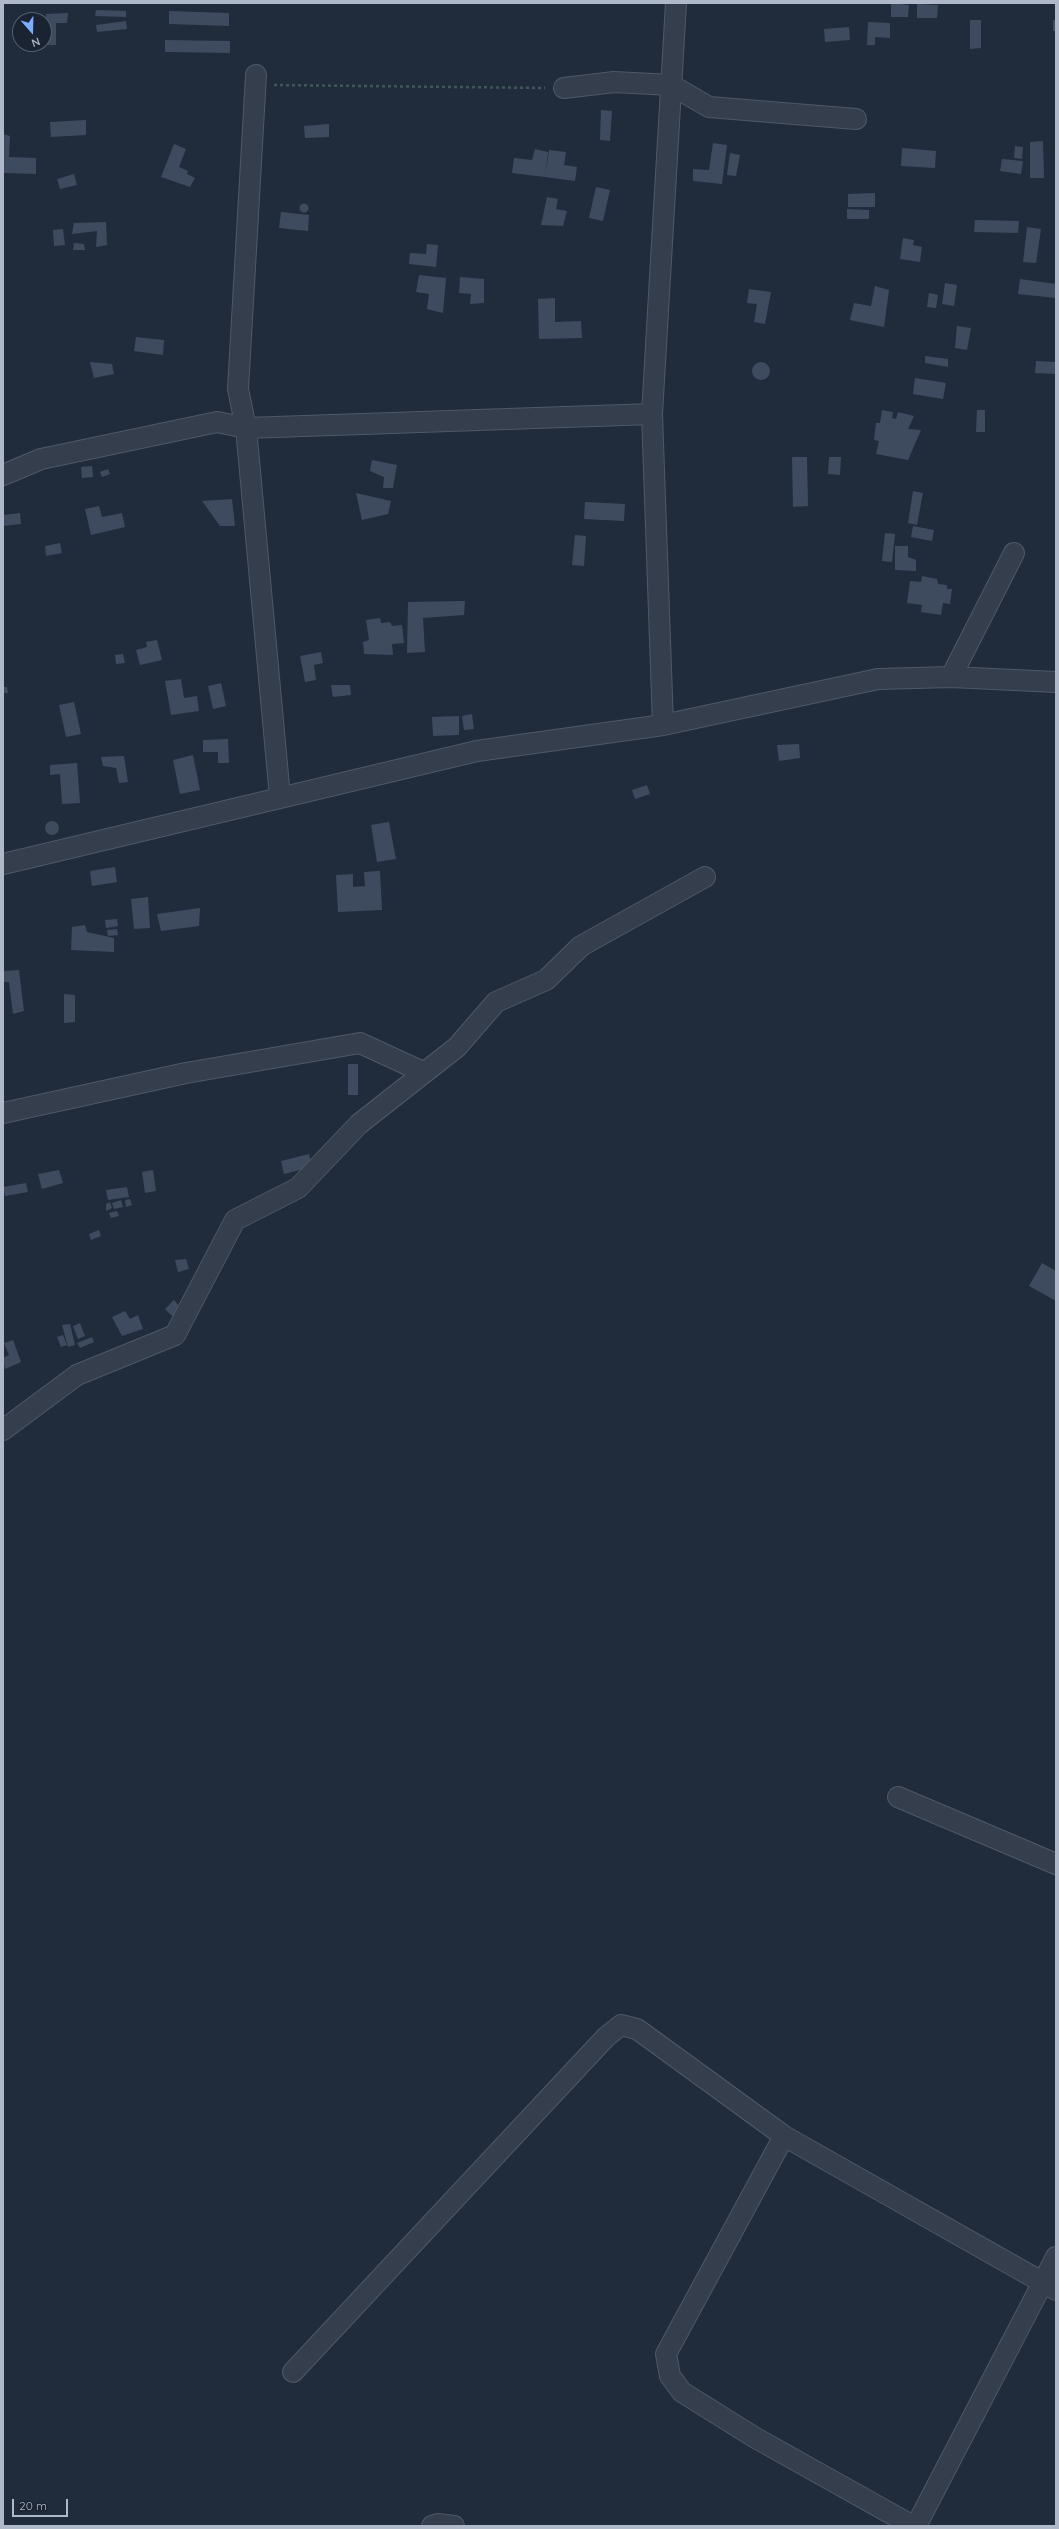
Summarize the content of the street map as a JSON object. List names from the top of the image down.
{
  "scale_bar": "20 m",
  "north": "bottom"
}
